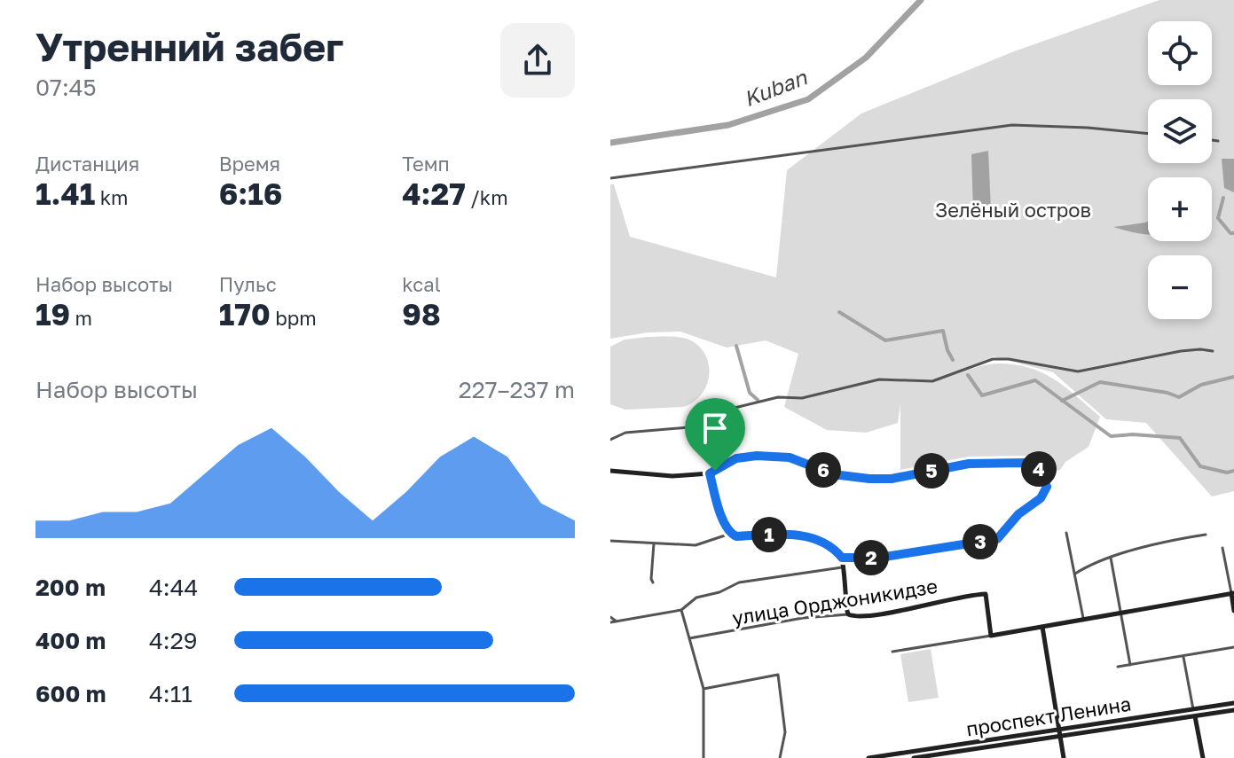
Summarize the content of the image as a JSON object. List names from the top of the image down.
{
  "streets": {
    "main road": ["улица Орджоникидзе", "проспект Ленина"]
  },
  "water": ["Kuban"],
  "parks": ["Зелёный остров"],
  "page": {
    "heading": ["Утренний забег", "07:45"],
    "map_buttons": ["+", "−"],
    "stats": [
      ["Дистанция", "1.41 km"],
      ["Время", "6:16"],
      ["Темп", "4:27 /km"],
      ["Набор высоты", "19 m"],
      ["Пульс", "170 bpm"],
      ["kcal", "98"]
    ],
    "chart": ["Набор высоты", "227–237 m"],
    "pins": [
      "4",
      "6",
      "5",
      "1",
      "3",
      "2"
    ],
    "list": [
      {
        "name": "200 m",
        "note": "4:44"
      },
      {
        "name": "400 m",
        "note": "4:29"
      },
      {
        "name": "600 m",
        "note": "4:11"
      }
    ]
  }
}
